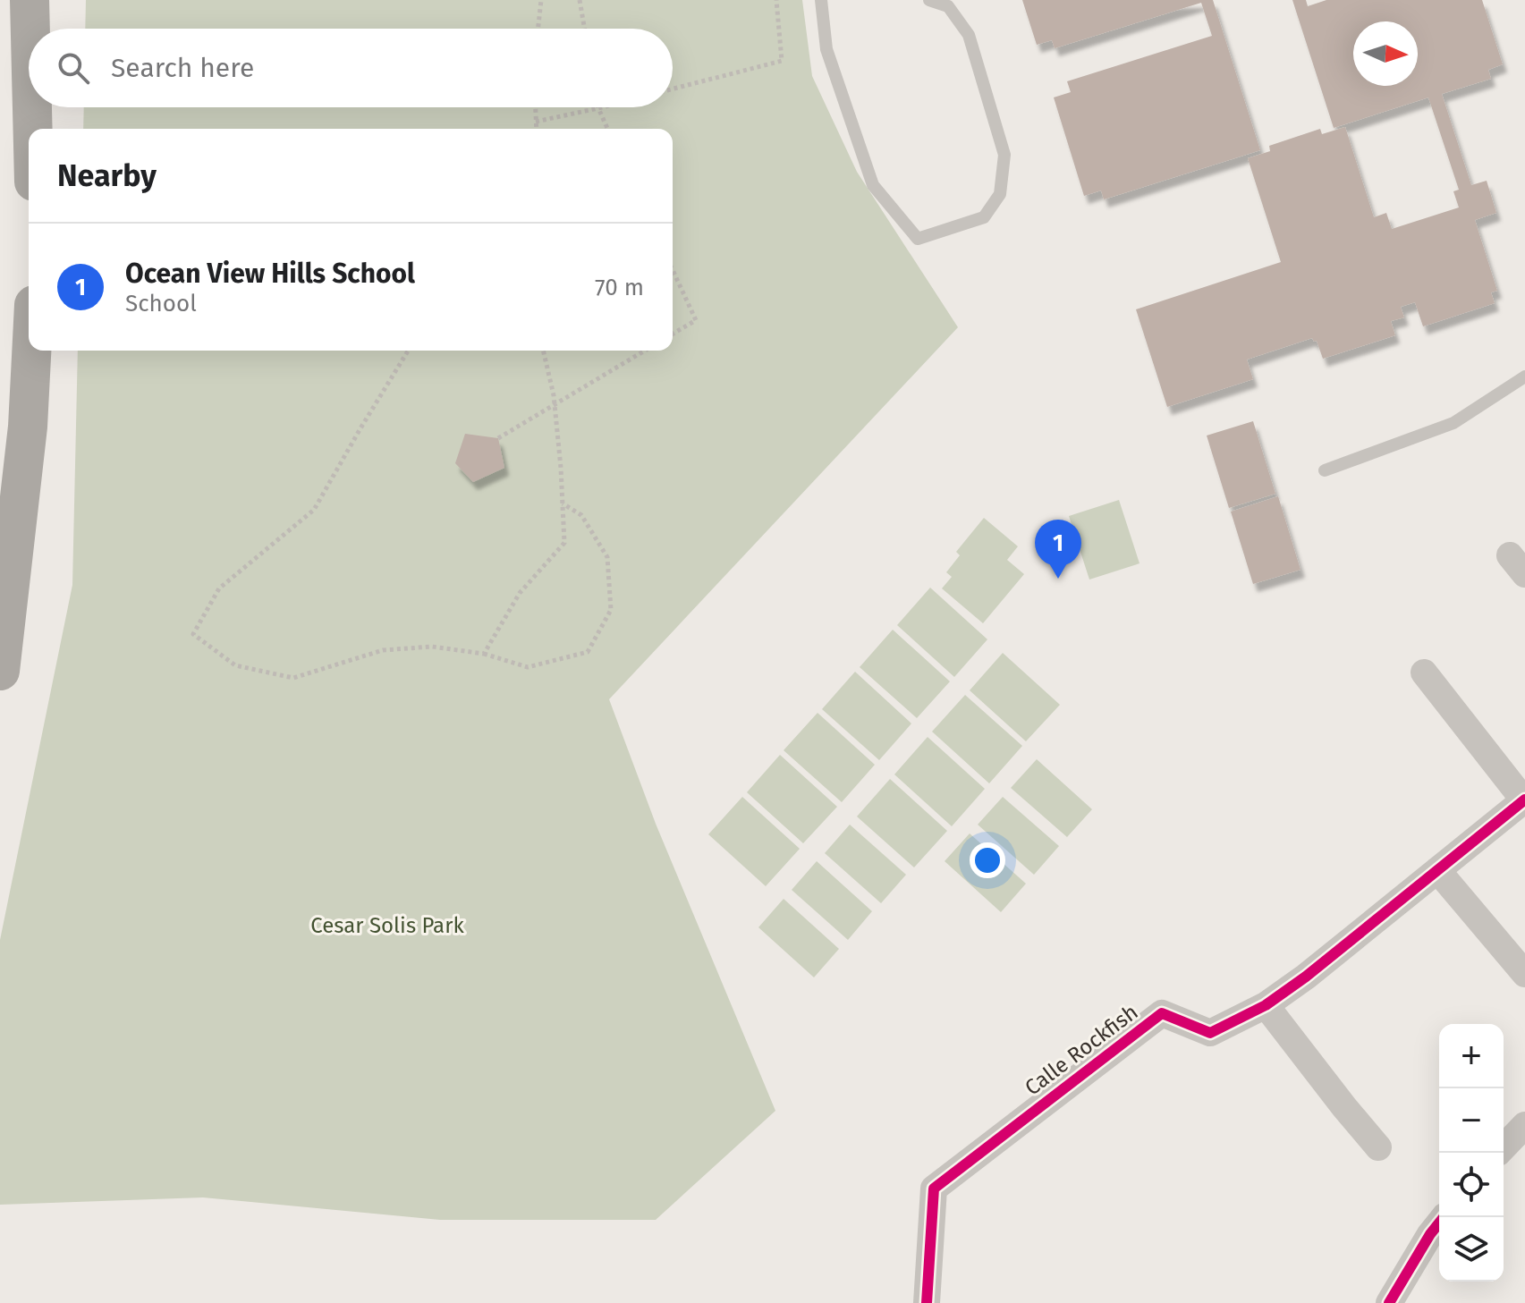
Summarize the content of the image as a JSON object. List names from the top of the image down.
{
  "streets": {
    "street": ["Calle Rockfish"]
  },
  "parks": ["Cesar Solis Park"],
  "north": "right",
  "page": {
    "search": "Search here",
    "heading": "Nearby",
    "list": [
      {
        "mark": "1",
        "name": "Ocean View Hills School",
        "note": "School",
        "value": "70 m"
      }
    ],
    "pins": "1",
    "map_buttons": ["+", "−"]
  }
}
